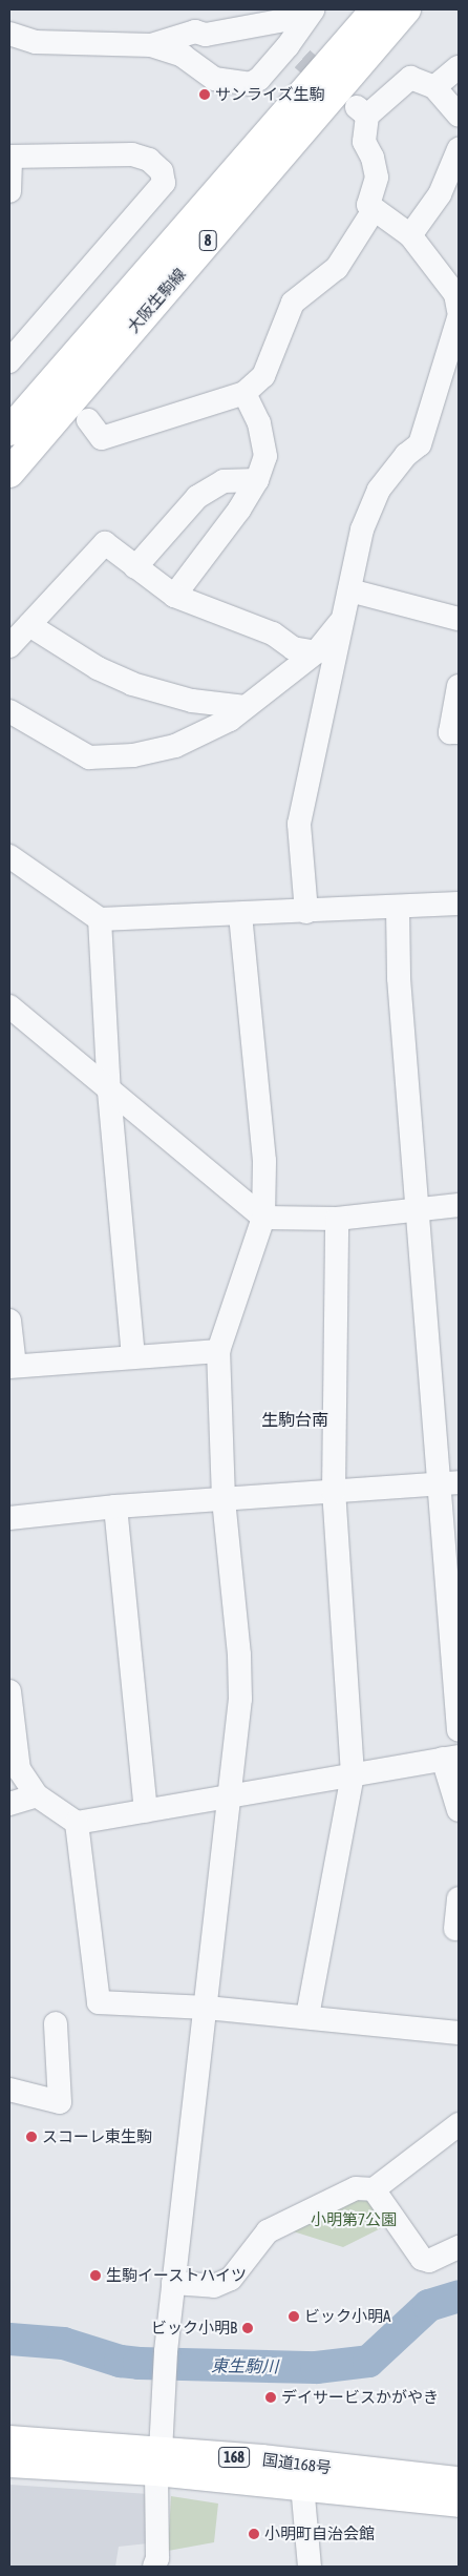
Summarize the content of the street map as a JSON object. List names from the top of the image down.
{
  "streets": {
    "main road": [
      "8",
      "大阪生駒線",
      "168",
      "国道168号"
    ]
  },
  "districts": ["生駒台南"],
  "water": ["東生駒川"],
  "parks": ["小明第7公園"],
  "places": [
    "サンライズ生駒",
    "スコーレ東生駒",
    "生駒イーストハイツ",
    "ビック小明A",
    "ビック小明B",
    "デイサービスかがやき",
    "小明町自治会館"
  ]
}
